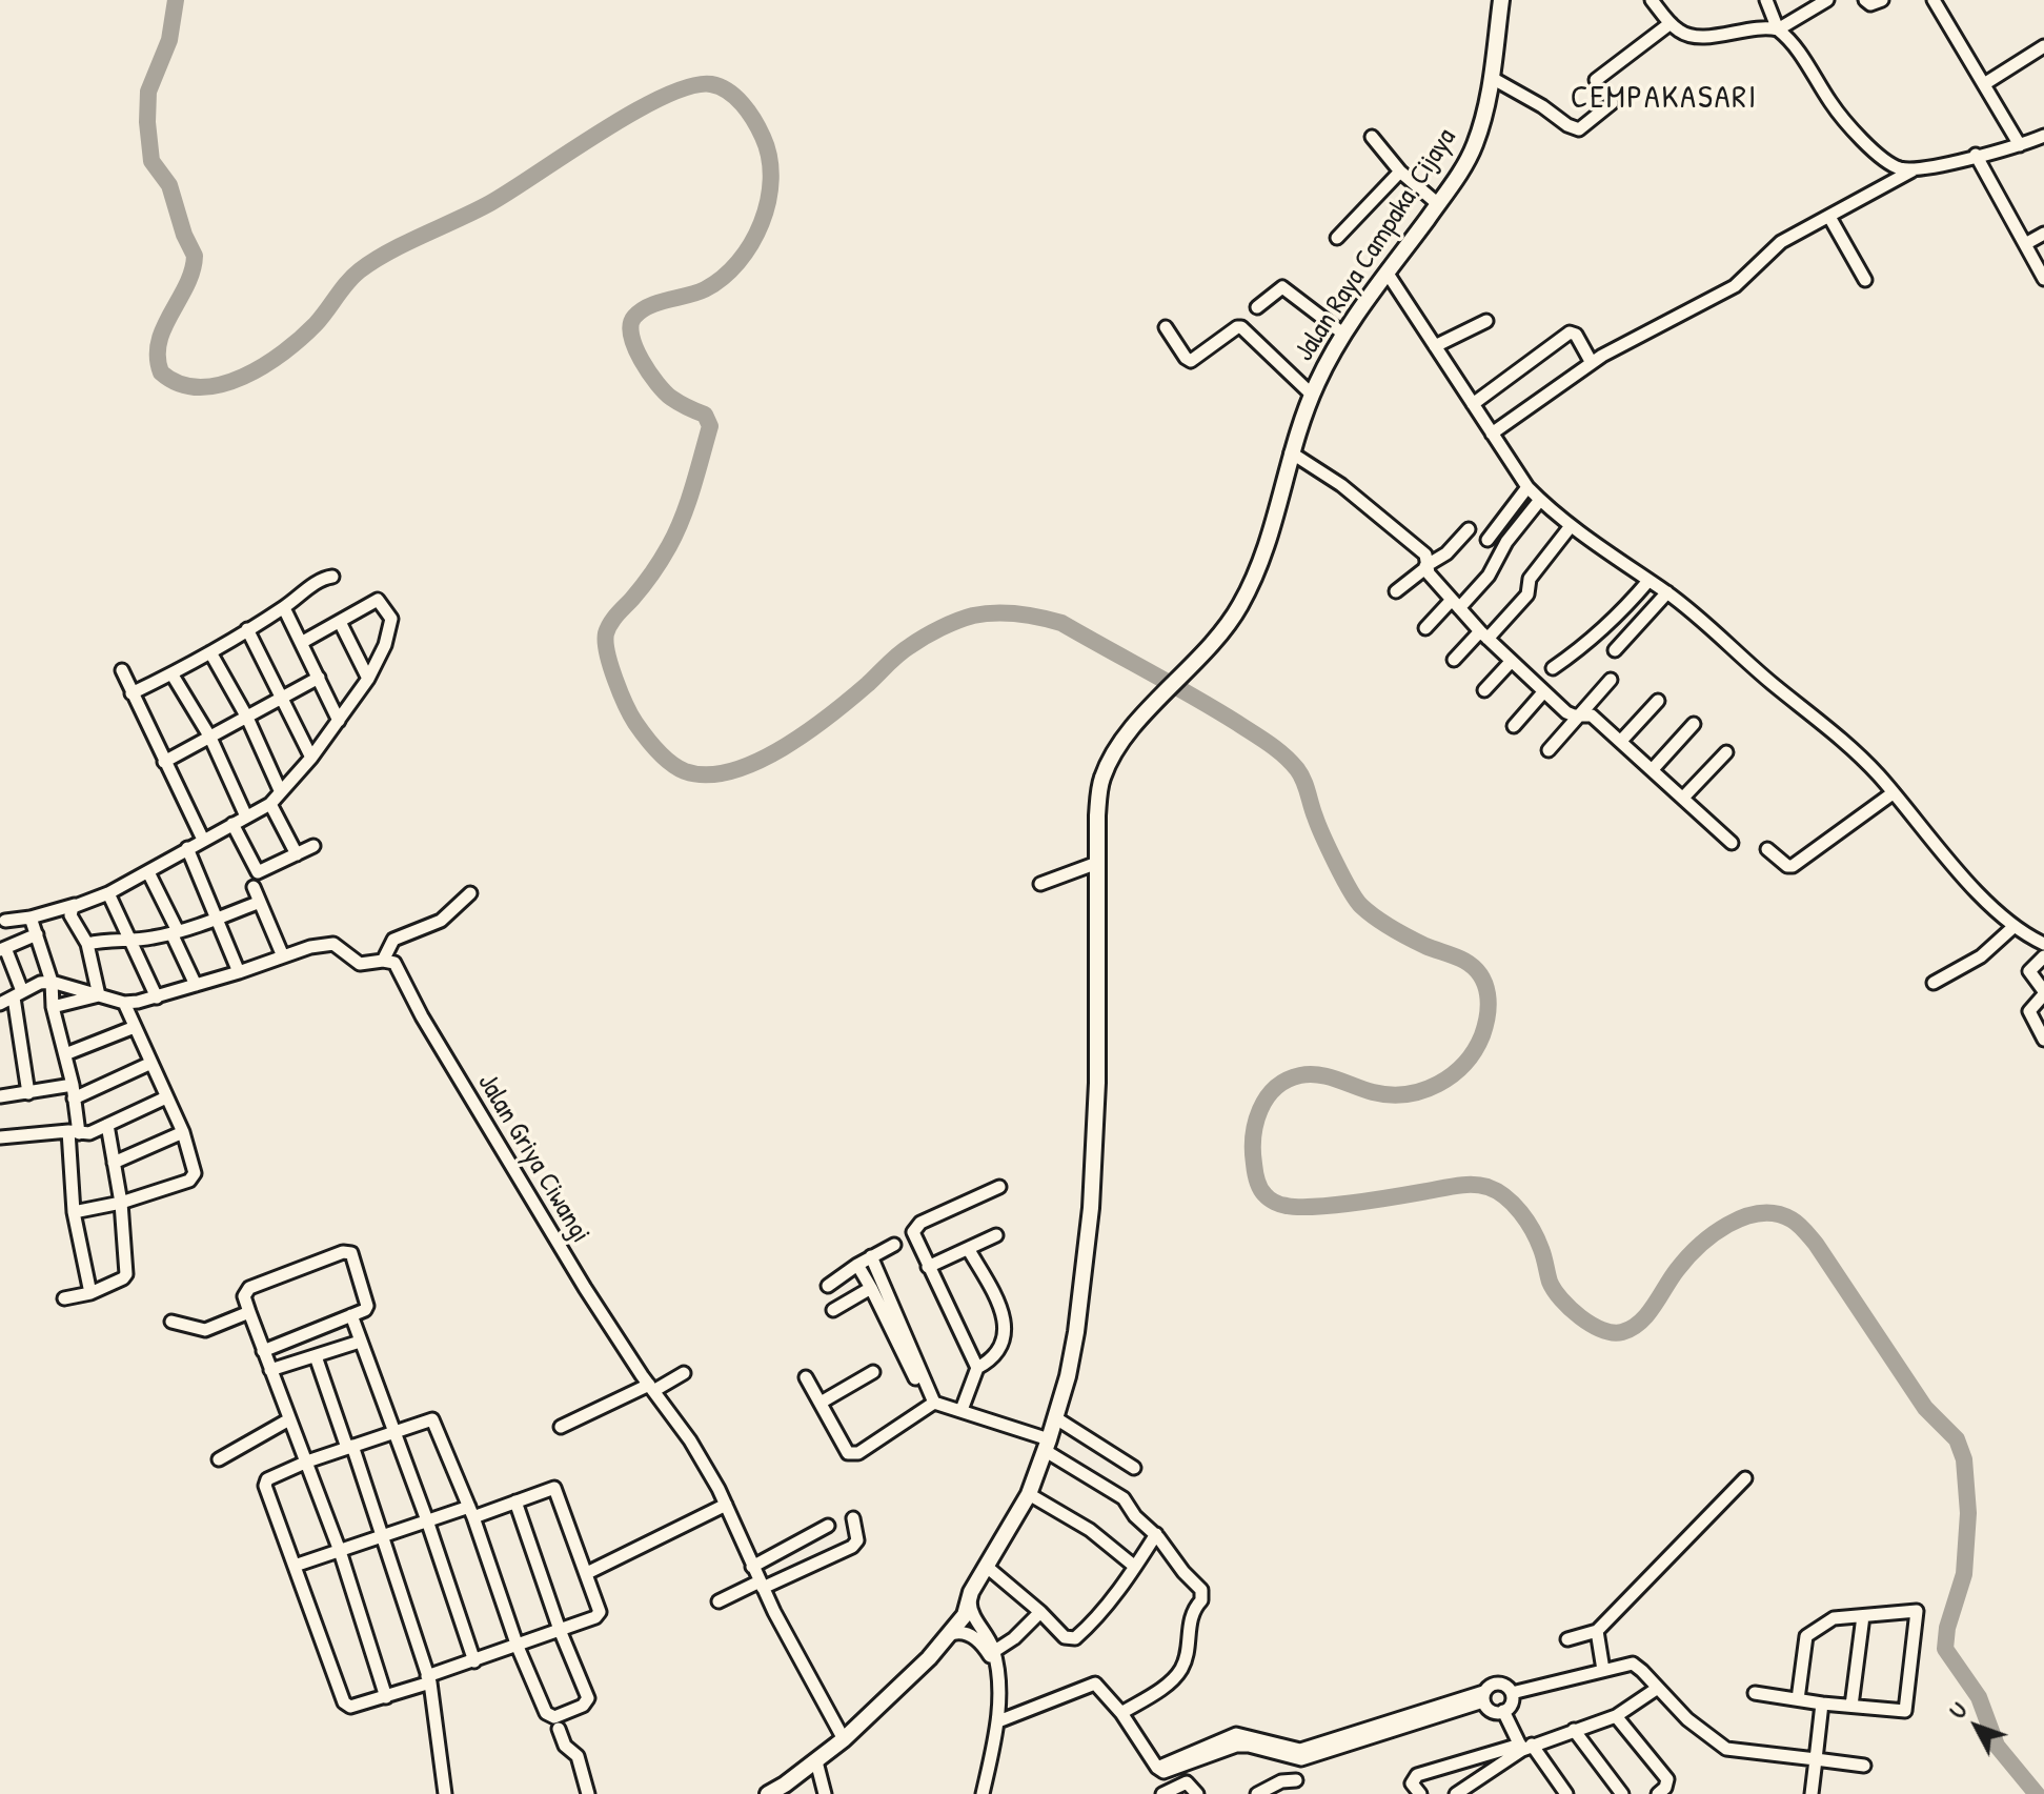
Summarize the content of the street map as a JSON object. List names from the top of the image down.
{
  "streets": {
    "main road": ["Jalan Raya Campaka, Cijaya"],
    "street": ["Jalan Griya Ciwangi"]
  },
  "crossings": [
    ["Jalan Raya Campaka, Cijaya", "Jalan Griya Ciwangi"]
  ],
  "districts": ["CEMPAKASARI"],
  "north": "top left"
}
